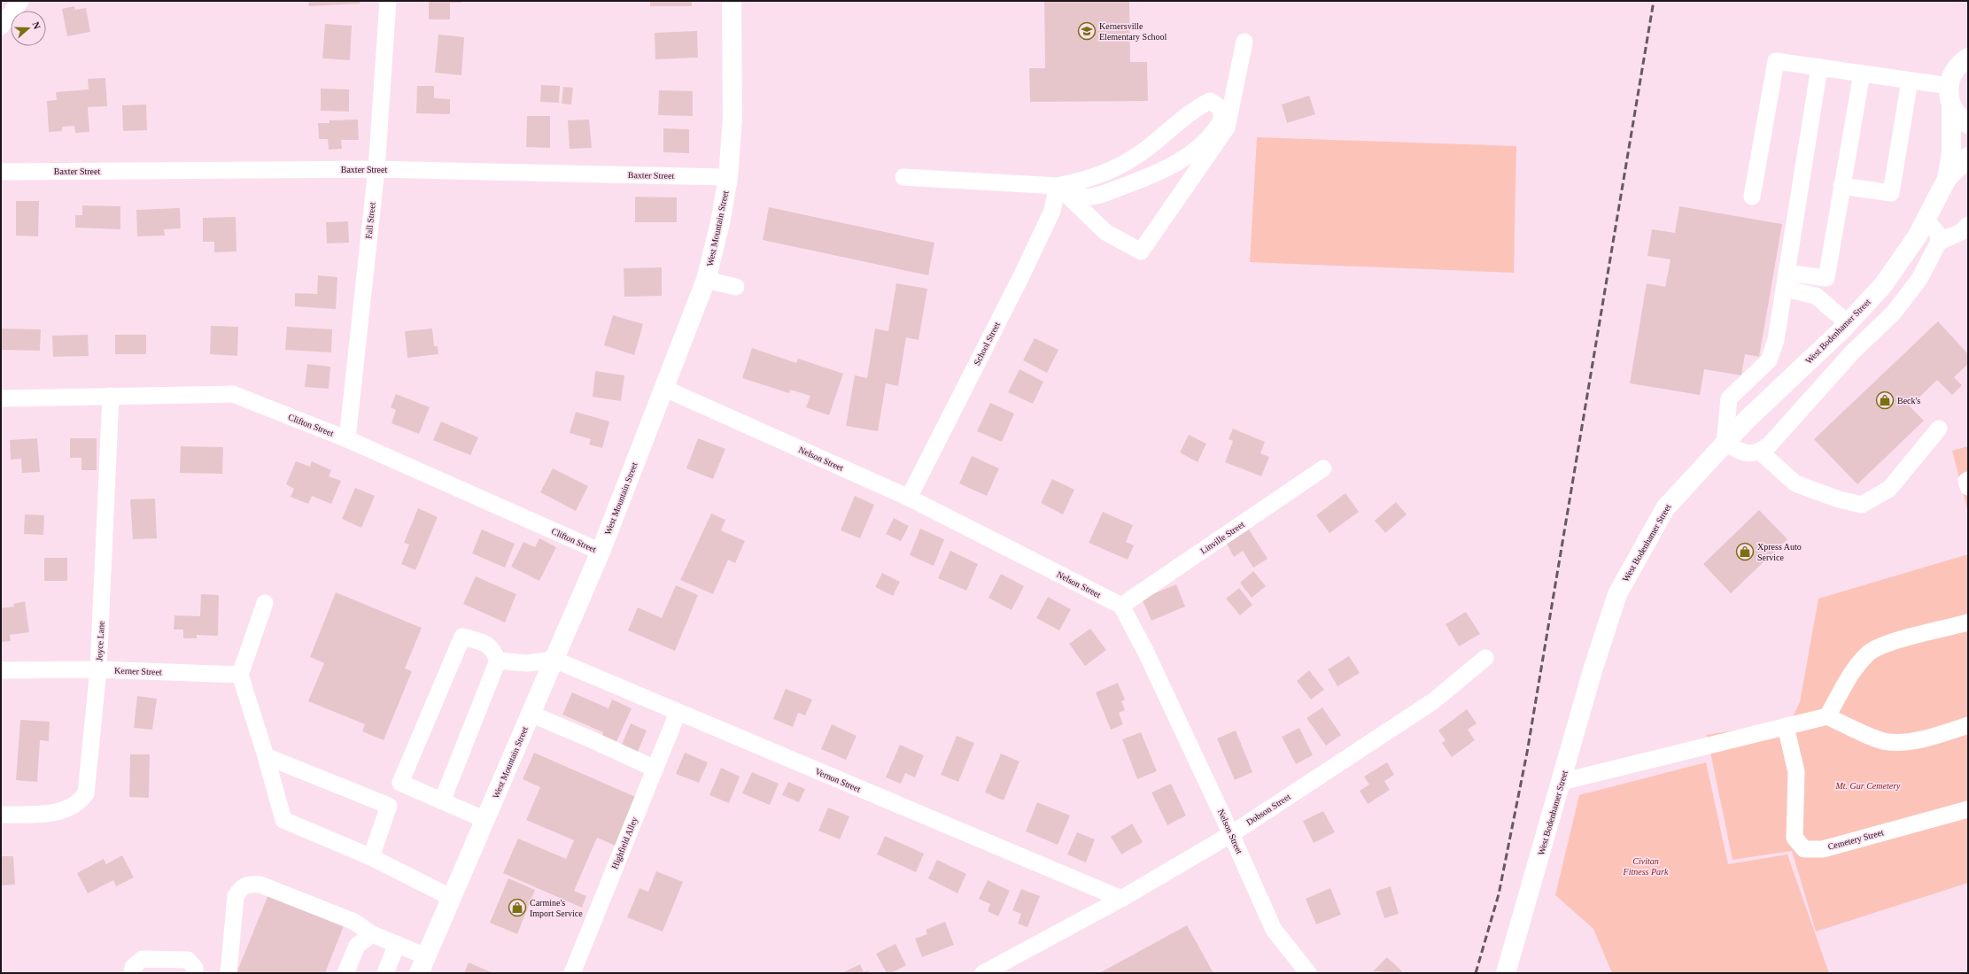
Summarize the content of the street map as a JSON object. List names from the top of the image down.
{
  "streets": {
    "main road": ["West Mountain Street", "West Bodenhamer Street"],
    "street": [
      "Baxter Street",
      "Fall Street",
      "School Street",
      "Clifton Street",
      "Nelson Street",
      "Linville Street",
      "Joyce Lane",
      "Kerner Street",
      "Vernon Street",
      "Dobson Street",
      "Cemetery Street",
      "Highfield Alley"
    ]
  },
  "crossings": [
    ["Baxter Street", "Fall Street"],
    ["Baxter Street", "West Mountain Street"],
    ["Fall Street", "Clifton Street"],
    ["West Mountain Street", "Clifton Street"],
    ["West Mountain Street", "Nelson Street"],
    ["West Mountain Street", "Vernon Street"],
    ["School Street", "Nelson Street"],
    ["Clifton Street", "Joyce Lane"],
    ["Nelson Street", "Linville Street"],
    ["Nelson Street", "Dobson Street"],
    ["Joyce Lane", "Kerner Street"],
    ["Vernon Street", "Dobson Street"],
    ["Vernon Street", "Highfield Alley"]
  ],
  "parks": ["Mt. Gur Cemetery", "Civitan Fitness Park"],
  "places": {
    "school or university": ["Kernersville Elementary School"],
    "shop": ["Beck's", "Xpress Auto Service", "Carmine's Import Service"]
  },
  "north": "right"
}
